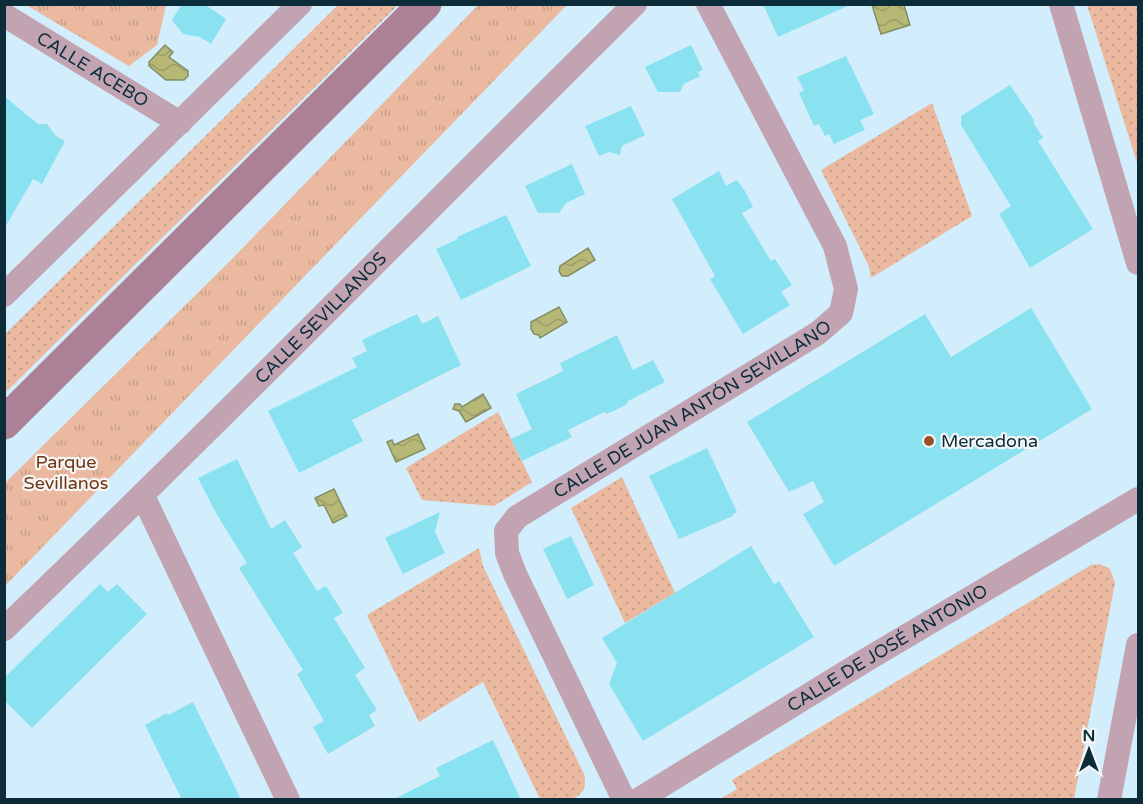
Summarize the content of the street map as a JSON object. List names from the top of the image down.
{
  "streets": {
    "street": [
      "CALLE ACEBO",
      "CALLE SEVILLANOS",
      "CALLE DE JUAN ANTÓN SEVILLANO",
      "CALLE DE JOSÉ ANTONIO"
    ]
  },
  "parks": ["Parque Sevillanos"],
  "places": ["Mercadona"],
  "north": "top"
}
